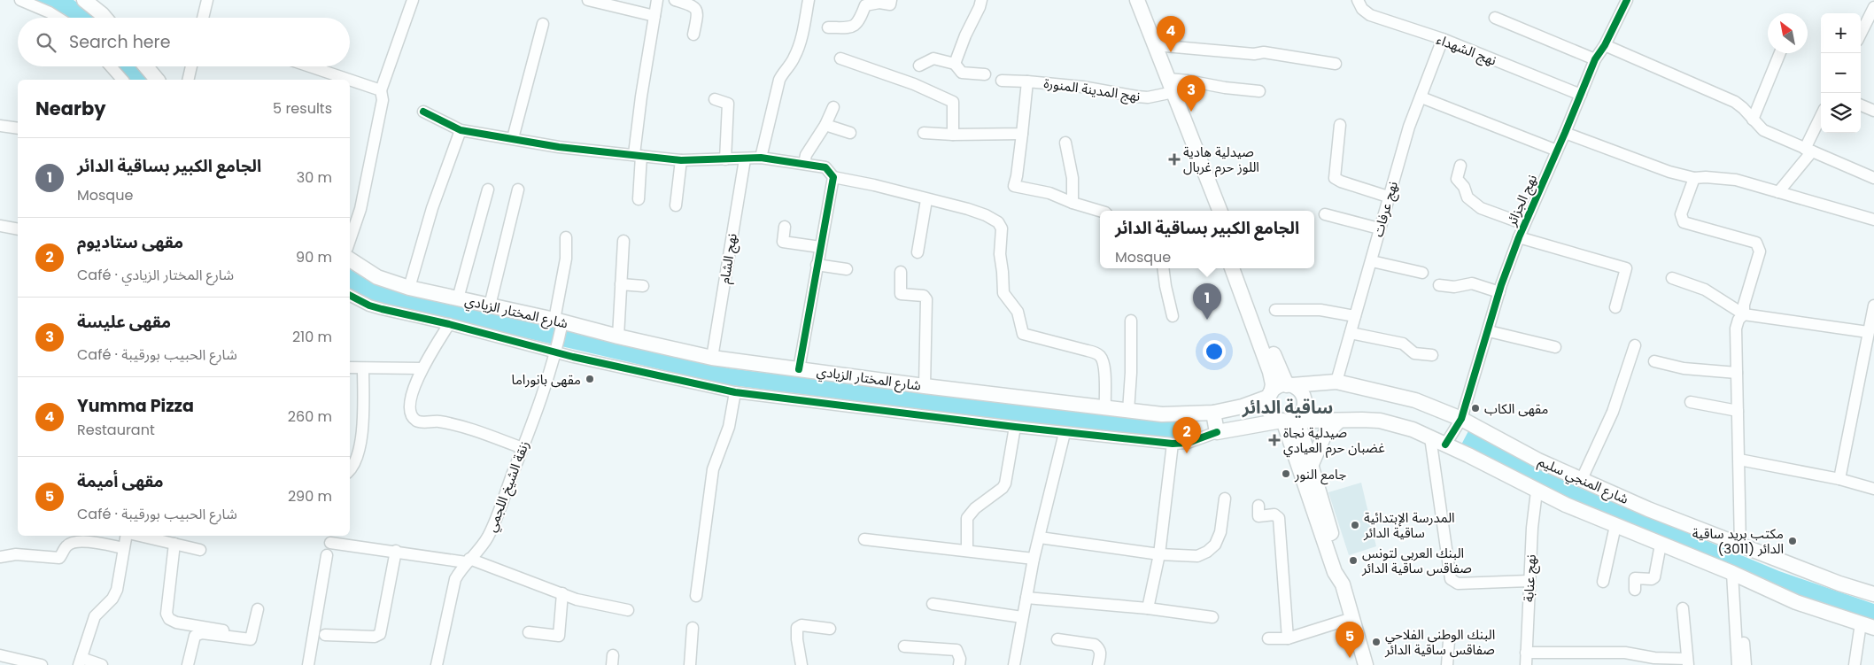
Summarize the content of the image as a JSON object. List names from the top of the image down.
{
  "streets": {
    "main road": ["شارع المختار الزيادي", "شارع المنجي سليم"],
    "street": [
      "نهج الشهداء",
      "نهج المدينة المنورة",
      "نهج الجزائر",
      "نهج عرفات",
      "نهج الشام",
      "زنقة الشيخ اللجمي",
      "نهج عنابة"
    ]
  },
  "crossings": [
    ["نهج الشهداء", "نهج الجزائر"],
    ["نهج الشهداء", "نهج عرفات"],
    ["نهج الجزائر", "شارع المنجي سليم"],
    ["نهج عرفات", "شارع المنجي سليم"],
    ["نهج الشام", "شارع المختار الزيادي"],
    ["شارع المختار الزيادي", "شارع المنجي سليم"],
    ["شارع المختار الزيادي", "زنقة الشيخ اللجمي"]
  ],
  "districts": ["ساقية الدائر"],
  "places": {
    "health": ["صيدلية هادية اللوز حرم غربال", "صيدلية نجاة غضبان حرم العيادي"],
    "other": [
      "مقهى بانوراما",
      "مقهى الكاب",
      "جامع النور",
      "المدرسة الإبتدائية ساقية الدائر",
      "مكتب بريد ساقية الدائر (3011)",
      "البنك العربي لتونس صفاقس ساقية الدائر",
      "البنك الوطني الفلاحي صفاقس ساقية الدائر"
    ]
  },
  "north": "top left",
  "page": {
    "map_buttons": ["+", "−"],
    "pins": [
      "4",
      "3",
      "1",
      "2",
      "5"
    ],
    "search": "Search here",
    "heading": ["Nearby", "5 results"],
    "list": [
      {
        "mark": "1",
        "name": "الجامع الكبير بساقية الدائر",
        "note": "Mosque",
        "value": "30 m"
      },
      {
        "mark": "2",
        "name": "مقهى ستاديوم",
        "note": "Café · شارع المختار الزيادي",
        "value": "90 m"
      },
      {
        "mark": "3",
        "name": "مقهى عليسة",
        "note": "Café · شارع الحبيب بورقيبة",
        "value": "210 m"
      },
      {
        "mark": "4",
        "name": "Yumma Pizza",
        "note": "Restaurant",
        "value": "260 m"
      },
      {
        "mark": "5",
        "name": "مقهى أميمة",
        "note": "Café · شارع الحبيب بورقيبة",
        "value": "290 m"
      }
    ],
    "popup": ["الجامع الكبير بساقية الدائر", "Mosque"]
  }
}
